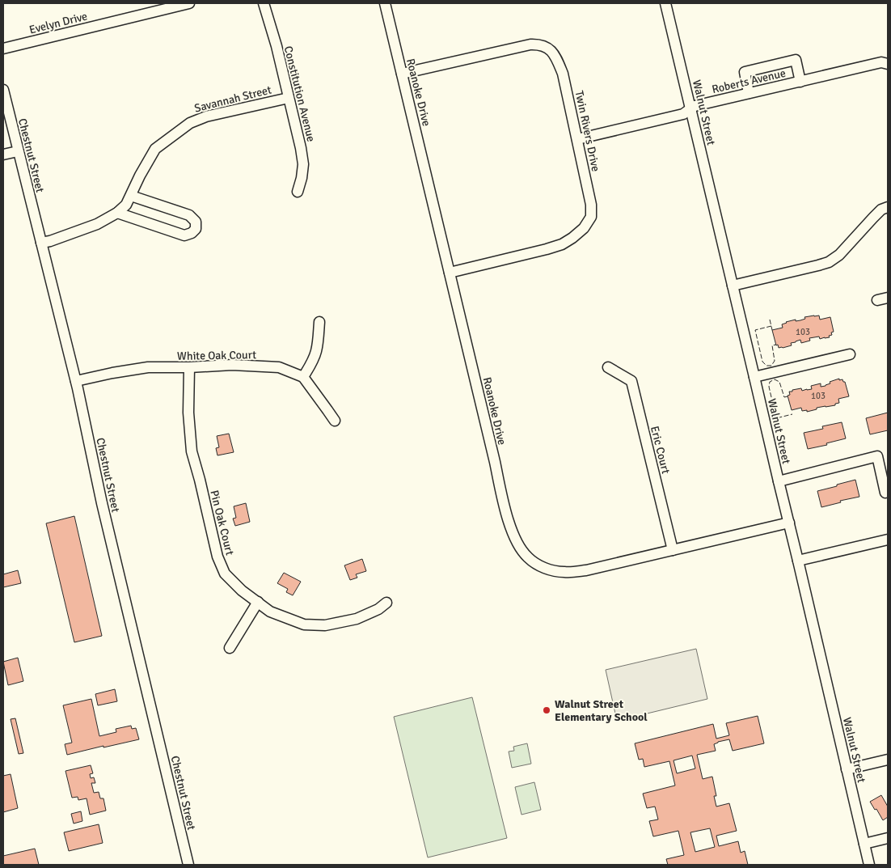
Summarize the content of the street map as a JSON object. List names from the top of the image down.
{
  "streets": {
    "street": [
      "Evelyn Drive",
      "Roberts Avenue",
      "Roanoke Drive",
      "Constitution Avenue",
      "Savannah Street",
      "Walnut Street",
      "Twin Rivers Drive",
      "Chestnut Street",
      "White Oak Court",
      "Eric Court",
      "Pin Oak Court"
    ]
  },
  "crossings": [
    ["Roberts Avenue", "Walnut Street"],
    ["Roberts Avenue", "Twin Rivers Drive"],
    ["Roanoke Drive", "Walnut Street"],
    ["Roanoke Drive", "Twin Rivers Drive"],
    ["Roanoke Drive", "Eric Court"],
    ["Constitution Avenue", "Savannah Street"],
    ["Savannah Street", "Chestnut Street"],
    ["Chestnut Street", "White Oak Court"],
    ["White Oak Court", "Pin Oak Court"]
  ],
  "places": ["Walnut Street Elementary School"],
  "house_numbers": ["103", "103"]
}
